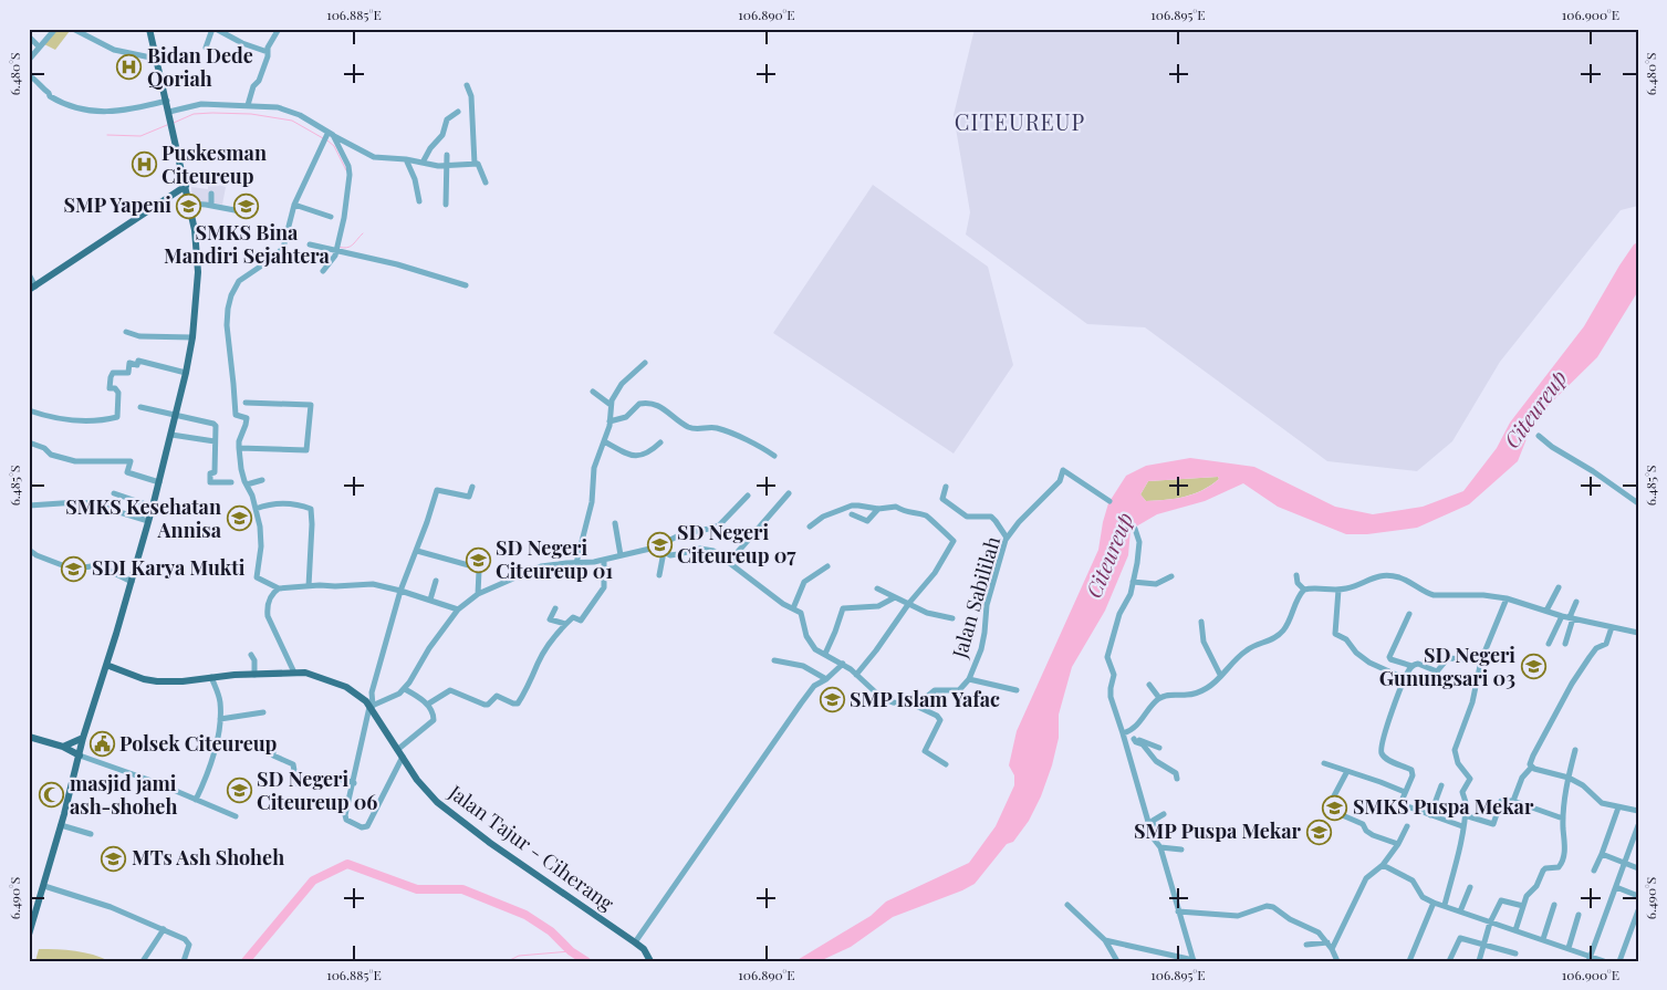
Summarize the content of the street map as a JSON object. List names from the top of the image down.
{
  "streets": {
    "main road": ["Jalan Tajur - Ciherang"],
    "street": ["Jalan Sabililah"]
  },
  "districts": ["CITEUREUP"],
  "water": ["Citeureup"],
  "places": {
    "hospital": ["Bidan Dede Qoriah", "Puskesman Citeureup"],
    "school or university": [
      "SMP Yapeni",
      "SMKS Bina Mandiri Sejahtera",
      "SMKS Kesehatan Annisa",
      "SD Negeri Citeureup 07",
      "SD Negeri Citeureup 01",
      "SDI Karya Mukti",
      "SD Negeri Gunungsari 03",
      "SMP Islam Yafac",
      "SD Negeri Citeureup 06",
      "SMKS Puspa Mekar",
      "SMP Puspa Mekar",
      "MTs Ash Shoheh"
    ],
    "public building": ["Polsek Citeureup"],
    "mosque": ["masjid jami ash-shoheh"]
  },
  "coordinates": [
    "106.885°E",
    "106.890°E",
    "106.895°E",
    "106.900°E",
    "6.480°S",
    "6.485°S",
    "6.490°S"
  ]
}
